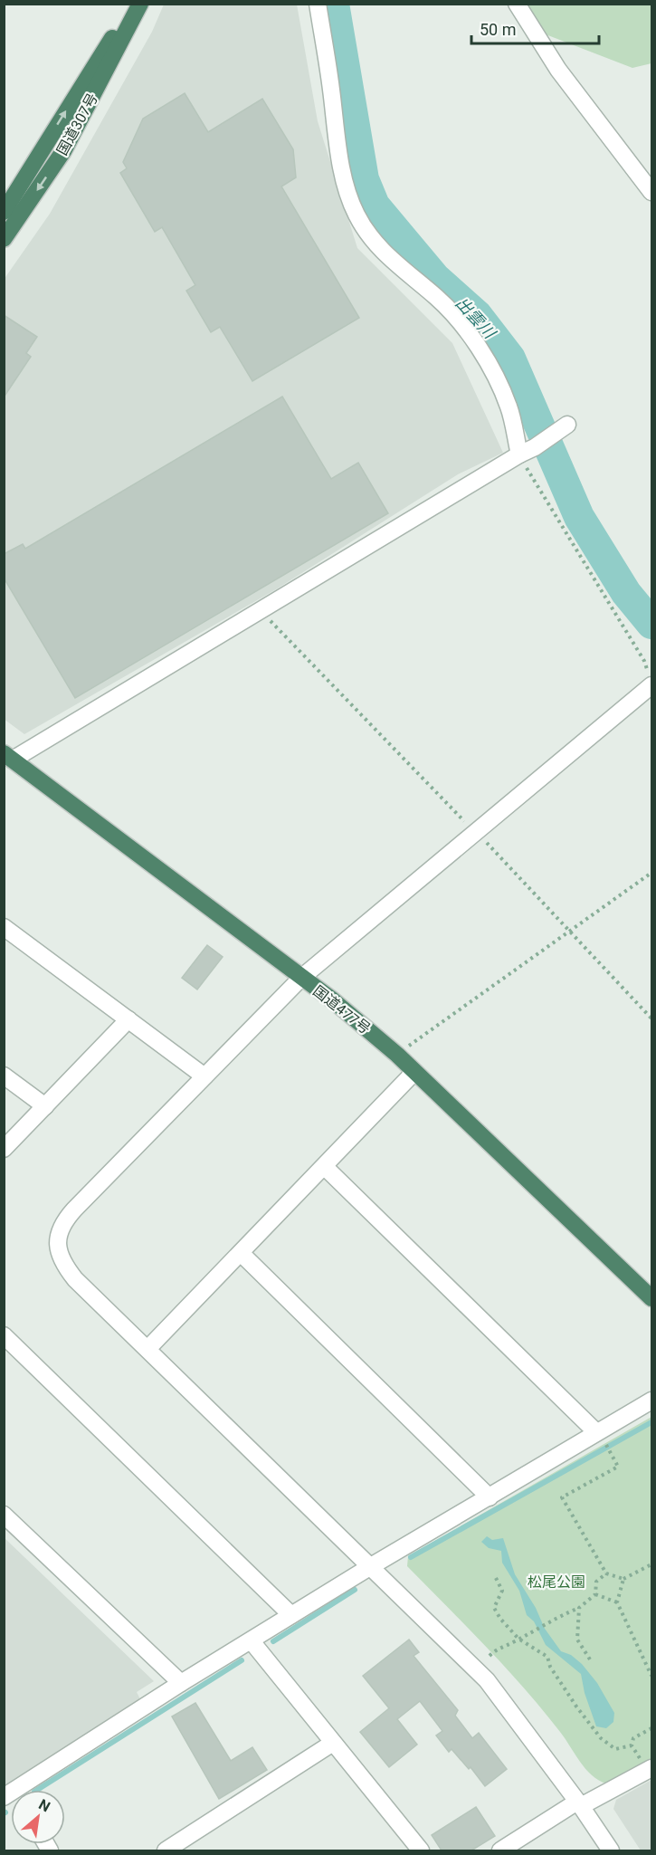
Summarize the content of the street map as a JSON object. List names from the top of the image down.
{
  "streets": {
    "highway": ["国道307号", "国道477号"]
  },
  "water": ["出雲川"],
  "parks": ["松尾公園"],
  "scale_bar": "50 m",
  "north": "top right"
}
